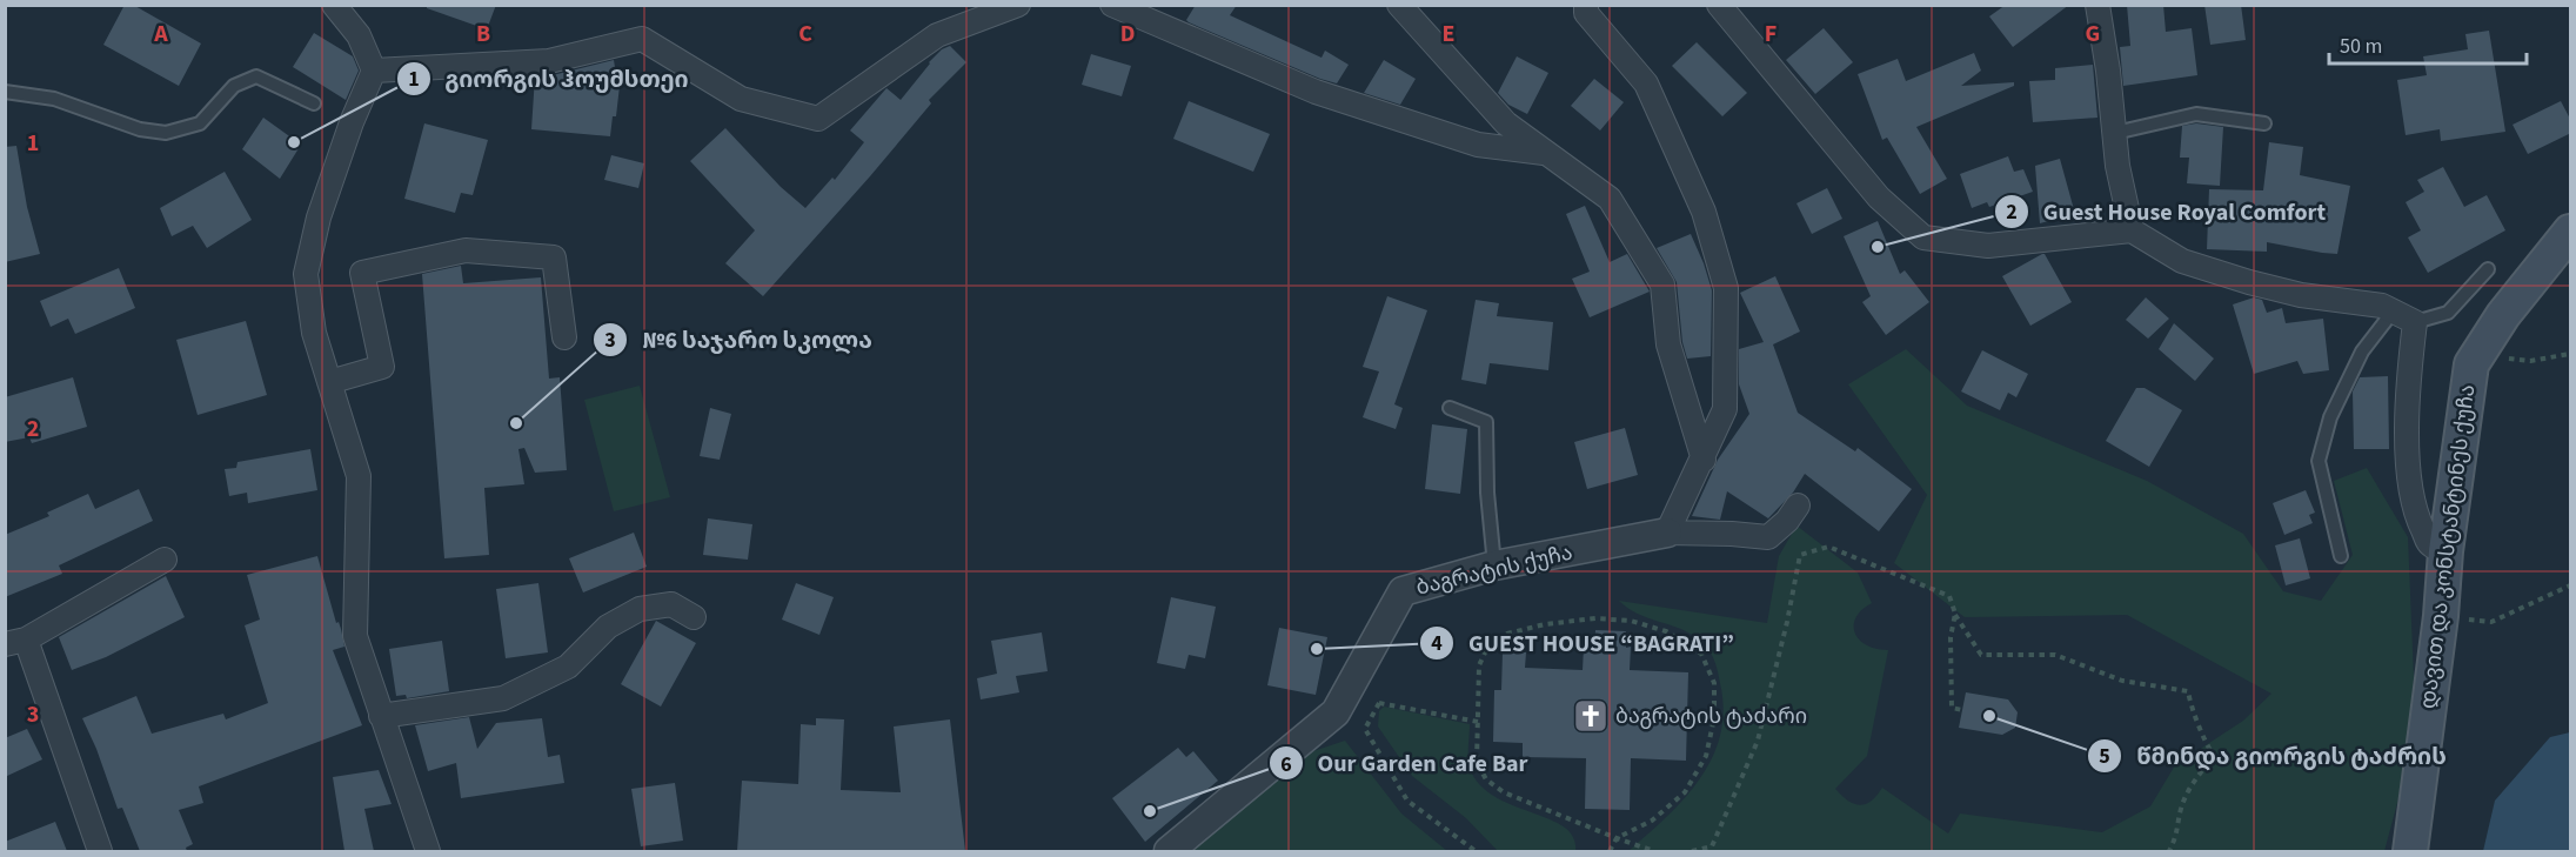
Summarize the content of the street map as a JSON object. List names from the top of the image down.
{
  "streets": {
    "main road": ["დავით და კონსტანტინეს ქუჩა"],
    "street": ["ბაგრატის ქუჩა"]
  },
  "places": {
    "other": [
      "გიორგის ჰოუმსთეი",
      "Guest House Royal Comfort",
      "№6 საჯარო სკოლა",
      "GUEST HOUSE “BAGRATI”",
      "წმინდა გიორგის ტაძრის",
      "Our Garden Cafe Bar"
    ],
    "church": ["ბაგრატის ტაძარი"]
  },
  "scale_bar": "50 m",
  "grid": {
    "columns": [
      "A",
      "B",
      "C",
      "D",
      "E",
      "F",
      "G"
    ],
    "rows": ["1", "2", "3"]
  }
}
